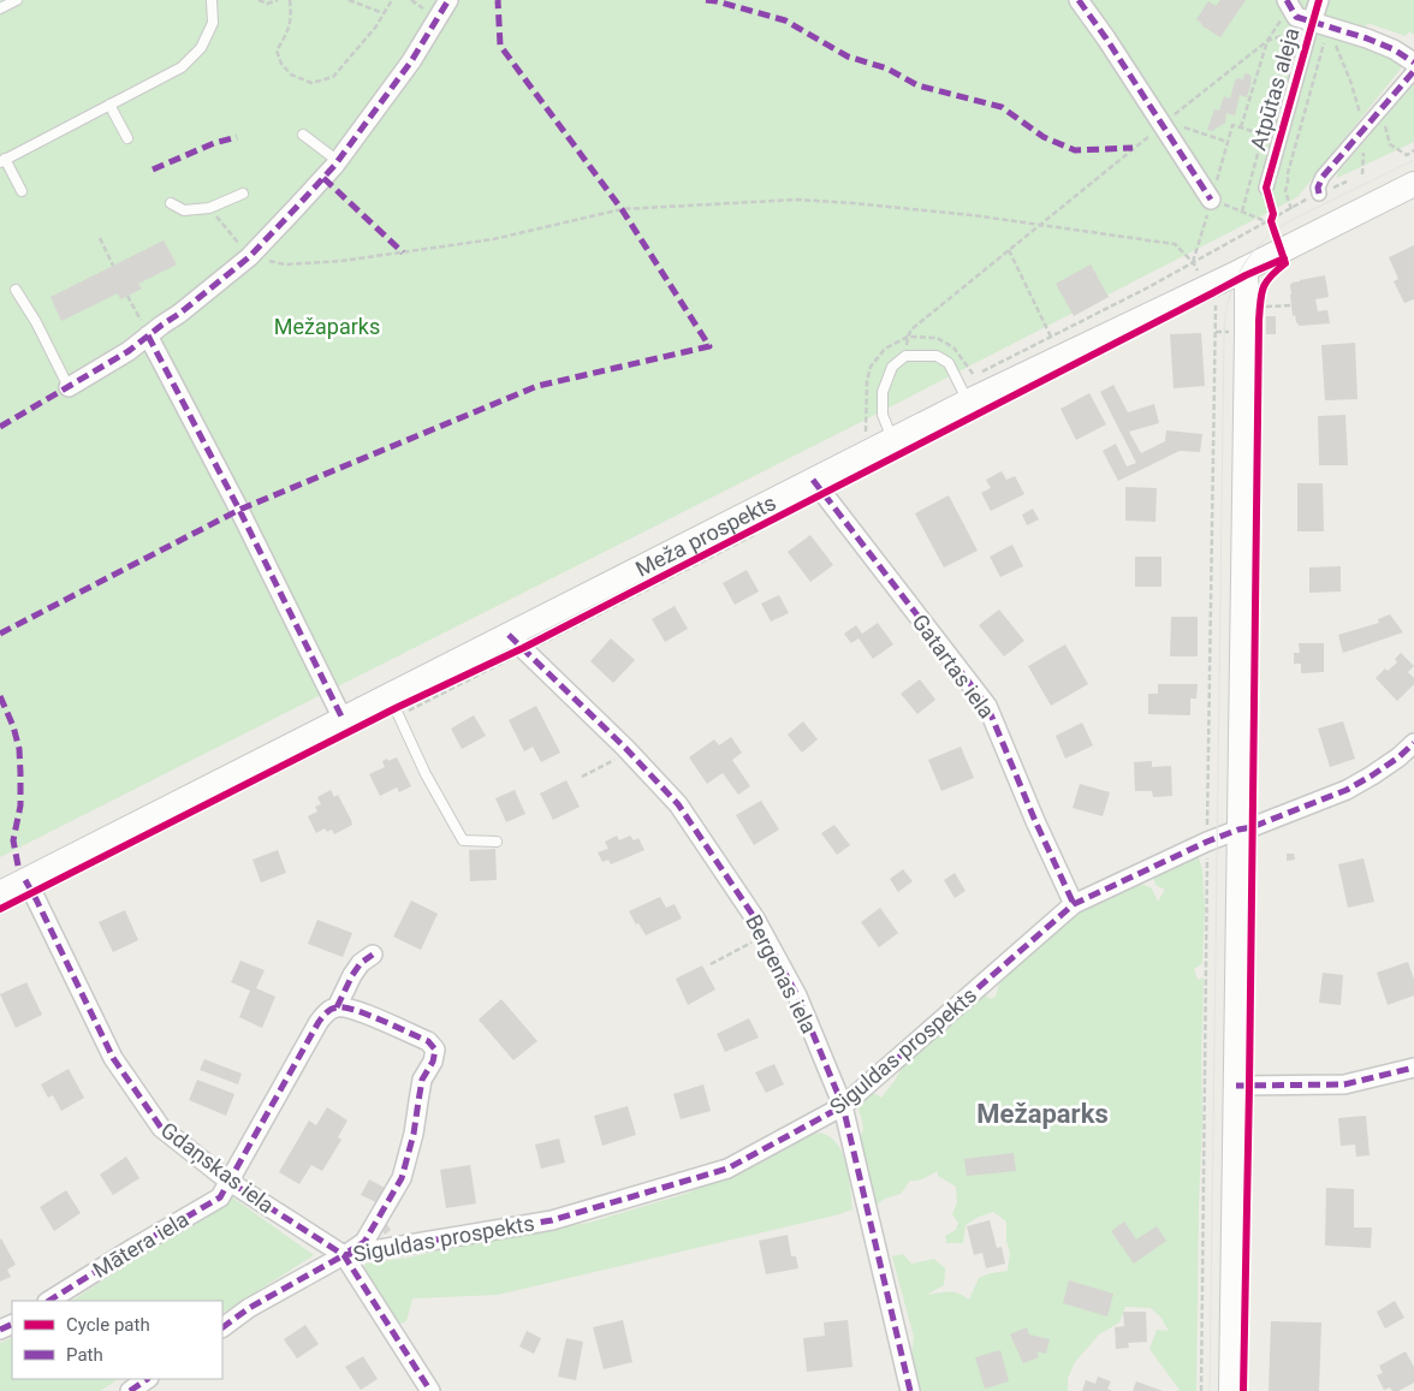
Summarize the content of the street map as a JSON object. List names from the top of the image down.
{
  "streets": {
    "street": [
      "Atpūtas aleja",
      "Meža prospekts",
      "Gatartas iela",
      "Bergenas iela",
      "Siguldas prospekts",
      "Gdaņskas iela",
      "Mātera iela"
    ]
  },
  "crossings": [
    ["Meža prospekts", "Gatartas iela"],
    ["Meža prospekts", "Bergenas iela"],
    ["Meža prospekts", "Gdaņskas iela"],
    ["Gatartas iela", "Siguldas prospekts"],
    ["Bergenas iela", "Siguldas prospekts"],
    ["Siguldas prospekts", "Gdaņskas iela"],
    ["Gdaņskas iela", "Mātera iela"]
  ],
  "districts": ["Mežaparks"],
  "parks": ["Mežaparks"],
  "legend": ["Cycle path", "Path"]
}
